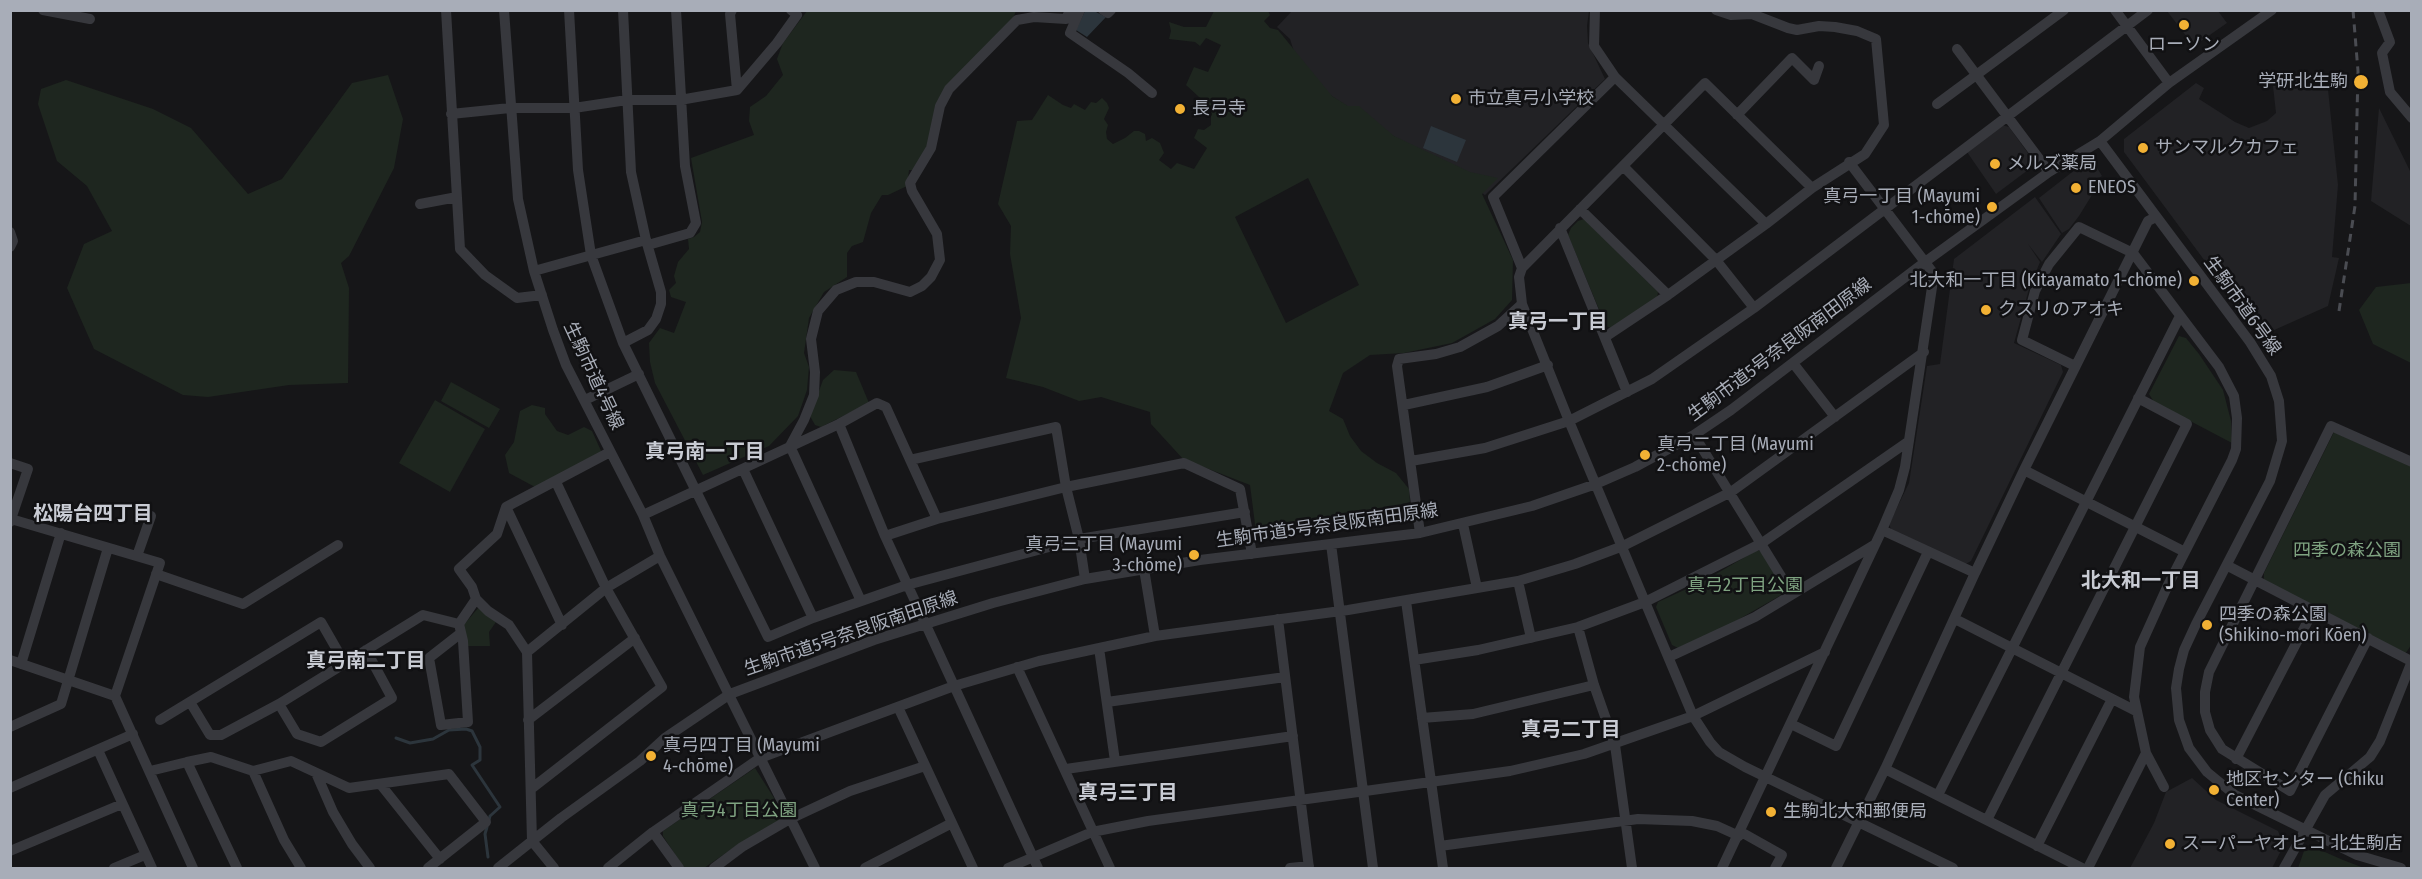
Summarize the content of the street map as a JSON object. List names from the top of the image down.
{
  "streets": {
    "street": ["生駒市道6号線", "生駒市道5号奈良阪南田原線", "生駒市道4号線"]
  },
  "crossings": [
    ["生駒市道6号線", "生駒市道5号奈良阪南田原線"],
    ["生駒市道5号奈良阪南田原線", "生駒市道4号線"]
  ],
  "districts": [
    "真弓一丁目",
    "真弓南一丁目",
    "松陽台四丁目",
    "北大和一丁目",
    "真弓南二丁目",
    "真弓二丁目",
    "真弓三丁目"
  ],
  "parks": ["四季の森公園", "真弓2丁目公園", "真弓4丁目公園"],
  "places": [
    "ローソン",
    "学研北生駒",
    "市立真弓小学校",
    "長弓寺",
    "サンマルクカフェ",
    "メルズ薬局",
    "ENEOS",
    "真弓一丁目 (Mayumi 1-chōme)",
    "北大和一丁目 (Kitayamato 1-chōme)",
    "クスリのアオキ",
    "真弓二丁目 (Mayumi 2-chōme)",
    "真弓三丁目 (Mayumi 3-chōme)",
    "四季の森公園 (Shikino-mori Kōen)",
    "真弓四丁目 (Mayumi 4-chōme)",
    "地区センター (Chiku Center)",
    "生駒北大和郵便局",
    "スーパーヤオヒコ 北生駒店"
  ]
}
